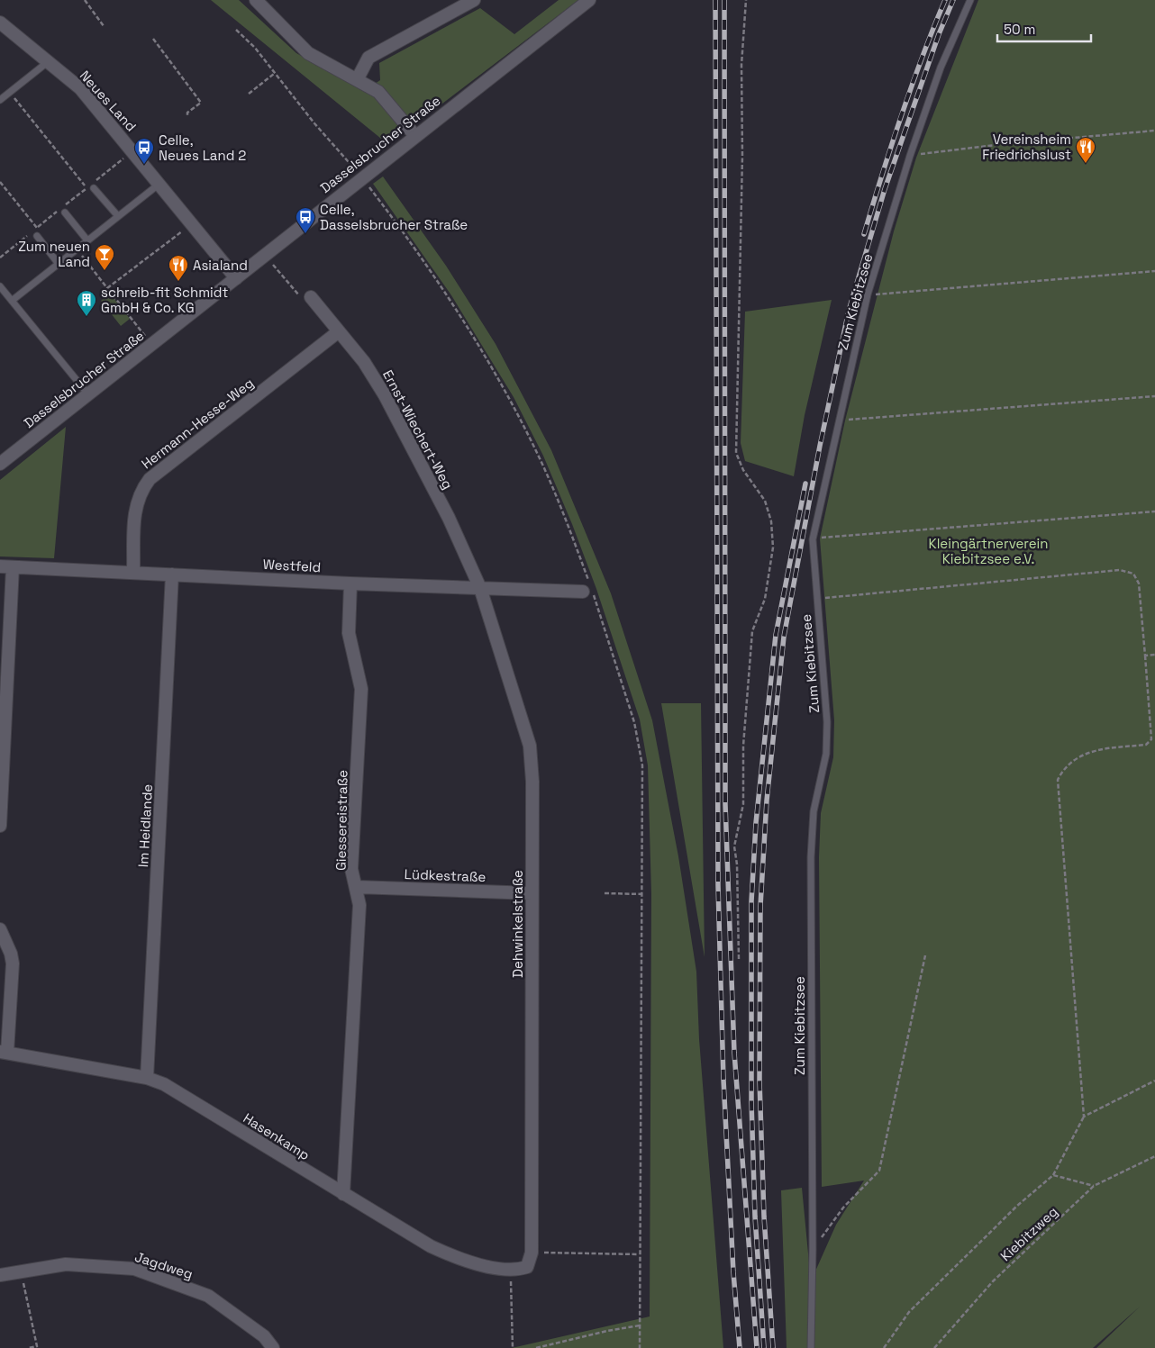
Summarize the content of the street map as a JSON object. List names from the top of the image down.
{
  "streets": {
    "street": [
      "Neues Land",
      "Dasselsbrucher Straße",
      "Hermann-Hesse-Weg",
      "Ernst-Wiechert-Weg",
      "Westfeld",
      "Giessereistraße",
      "Im Heidlande",
      "Lüdkestraße",
      "Dehwinkelstraße",
      "Hasenkamp",
      "Jagdweg"
    ],
    "lane": ["Zum Kiebitzsee"],
    "path": ["Kiebitzweg"]
  },
  "crossings": [
    ["Neues Land", "Dasselsbrucher Straße"],
    ["Hermann-Hesse-Weg", "Ernst-Wiechert-Weg"],
    ["Hermann-Hesse-Weg", "Westfeld"],
    ["Ernst-Wiechert-Weg", "Westfeld"],
    ["Ernst-Wiechert-Weg", "Dehwinkelstraße"],
    ["Westfeld", "Giessereistraße"],
    ["Westfeld", "Im Heidlande"],
    ["Westfeld", "Dehwinkelstraße"],
    ["Giessereistraße", "Lüdkestraße"],
    ["Giessereistraße", "Hasenkamp"],
    ["Im Heidlande", "Hasenkamp"],
    ["Lüdkestraße", "Dehwinkelstraße"],
    ["Dehwinkelstraße", "Hasenkamp"]
  ],
  "parks": ["Kleingärtnerverein Kiebitzsee e.V."],
  "places": {
    "restaurant": ["Vereinsheim Friedrichslust", "Asialand"],
    "bus stop": ["Celle, Neues Land 2", "Celle, Dasselsbrucher Straße"],
    "bar": ["Zum neuen Land"],
    "building": ["schreib-fit Schmidt GmbH & Co. KG"]
  },
  "scale_bar": "50 m"
}
